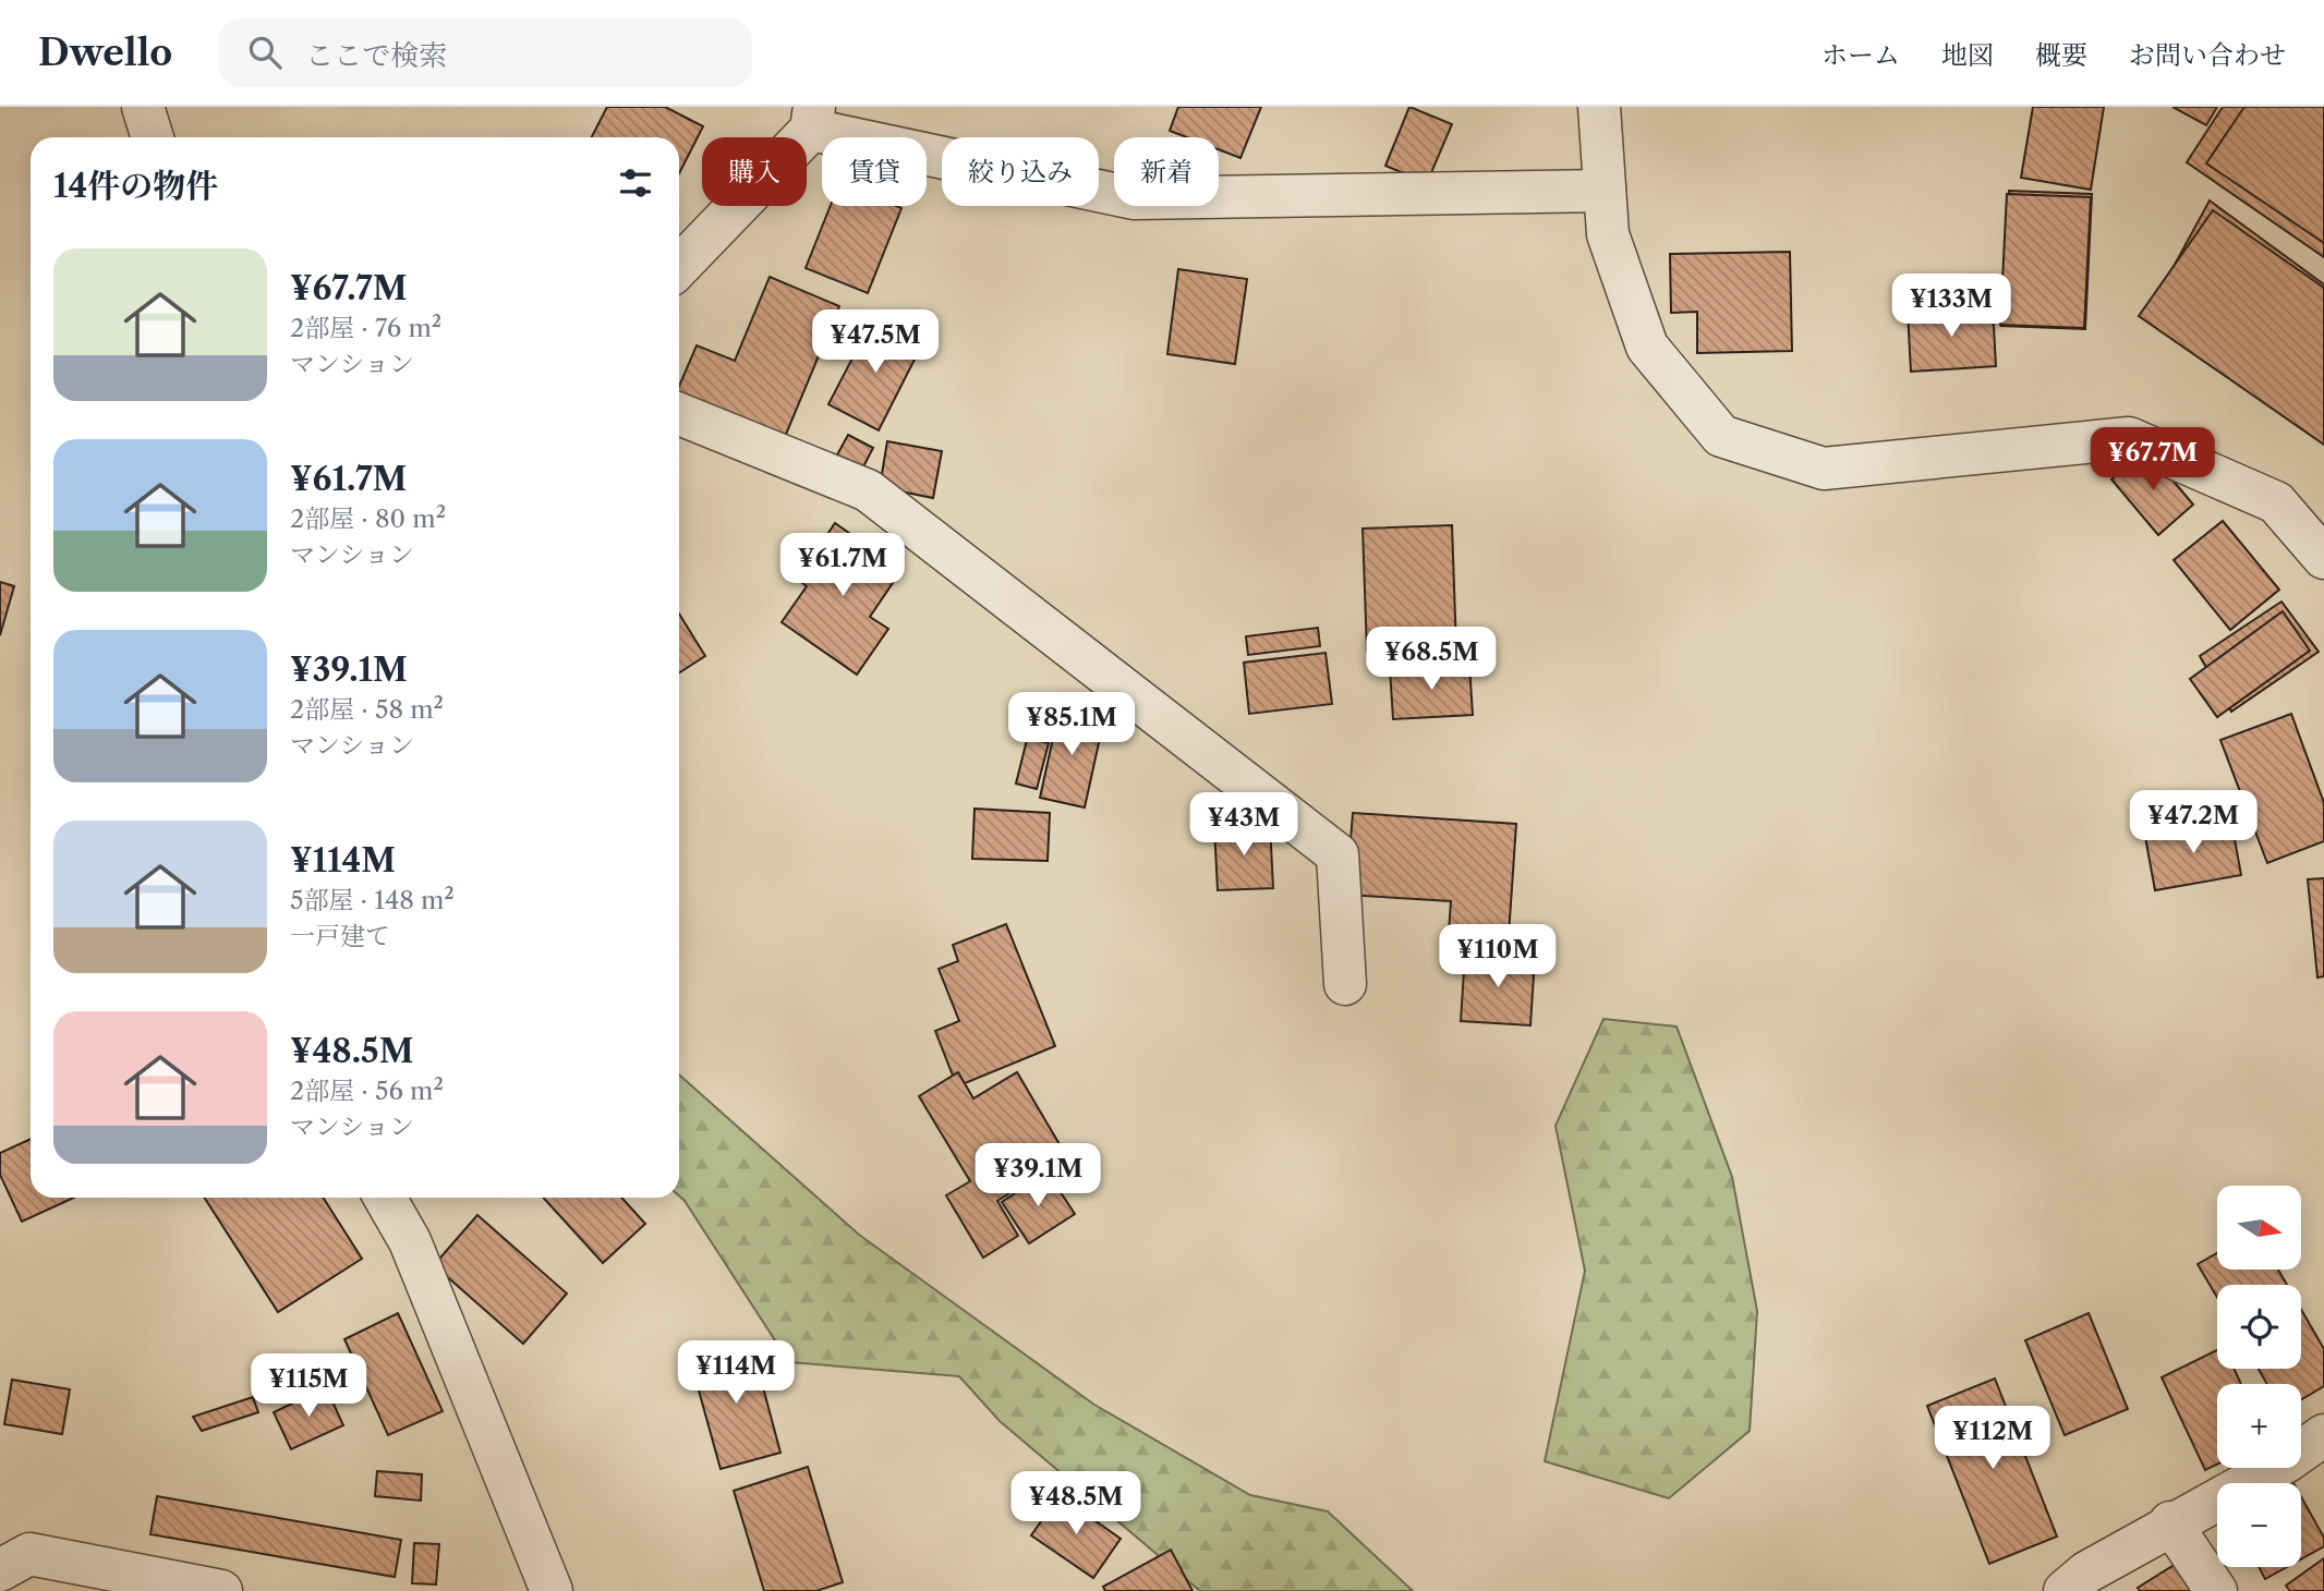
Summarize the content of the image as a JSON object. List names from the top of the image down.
{
  "north": "right",
  "page": {
    "header": "Dwello",
    "search": "ここで検索",
    "nav": [
      "ホーム",
      "地図",
      "概要",
      "お問い合わせ"
    ],
    "chip": [
      "購入",
      "賃貸",
      "絞り込み",
      "新着"
    ],
    "heading": "14件の物件",
    "list": [
      {
        "name": "¥67.7M",
        "note": "2部屋 · 76 m² · マンション"
      },
      {
        "name": "¥61.7M",
        "note": "2部屋 · 80 m² · マンション"
      },
      {
        "name": "¥39.1M",
        "note": "2部屋 · 58 m² · マンション"
      },
      {
        "name": "¥114M",
        "note": "5部屋 · 148 m² · 一戸建て"
      },
      {
        "name": "¥48.5M",
        "note": "2部屋 · 56 m² · マンション"
      }
    ],
    "price": [
      "¥133M",
      "¥47.5M",
      "¥67.7M",
      "¥61.7M",
      "¥68.5M",
      "¥85.1M",
      "¥47.2M",
      "¥43M",
      "¥110M",
      "¥39.1M",
      "¥114M",
      "¥115M",
      "¥112M",
      "¥48.5M"
    ],
    "map_buttons": ["+", "−"]
  }
}
